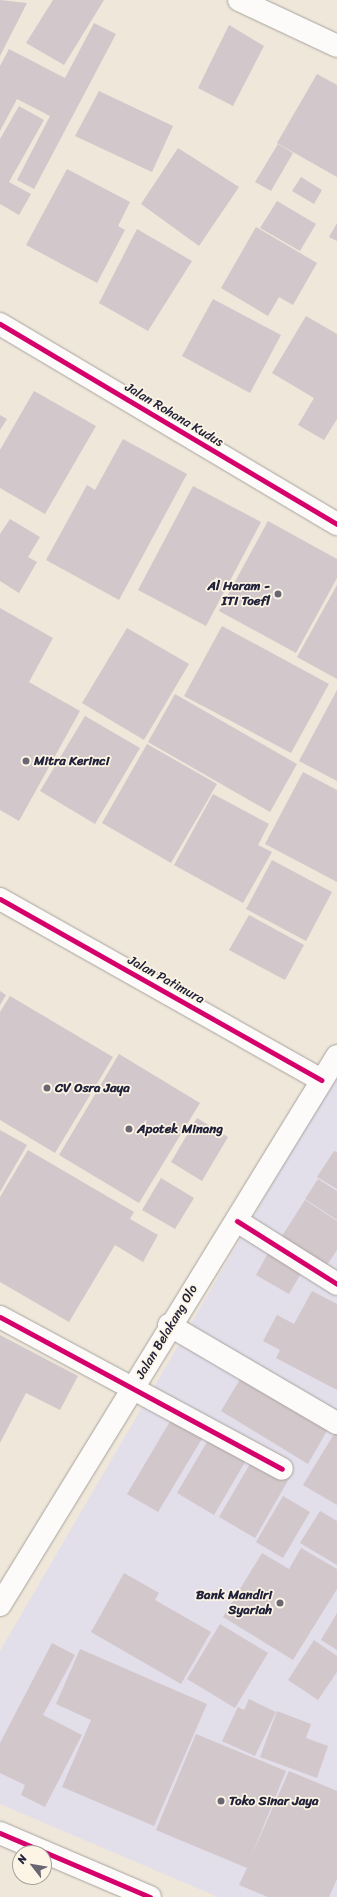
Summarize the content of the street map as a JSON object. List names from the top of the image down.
{
  "streets": {
    "street": ["Jalan Rohana Kudus", "Jalan Patimura", "Jalan Belakang Olo"]
  },
  "crossings": [
    ["Jalan Patimura", "Jalan Belakang Olo"]
  ],
  "places": [
    "Al Haram - ITI Toefl",
    "Mitra Kerinci",
    "CV Osra Jaya",
    "Apotek Minang",
    "Bank Mandiri Syariah",
    "Toko Sinar Jaya"
  ],
  "north": "top left"
}
